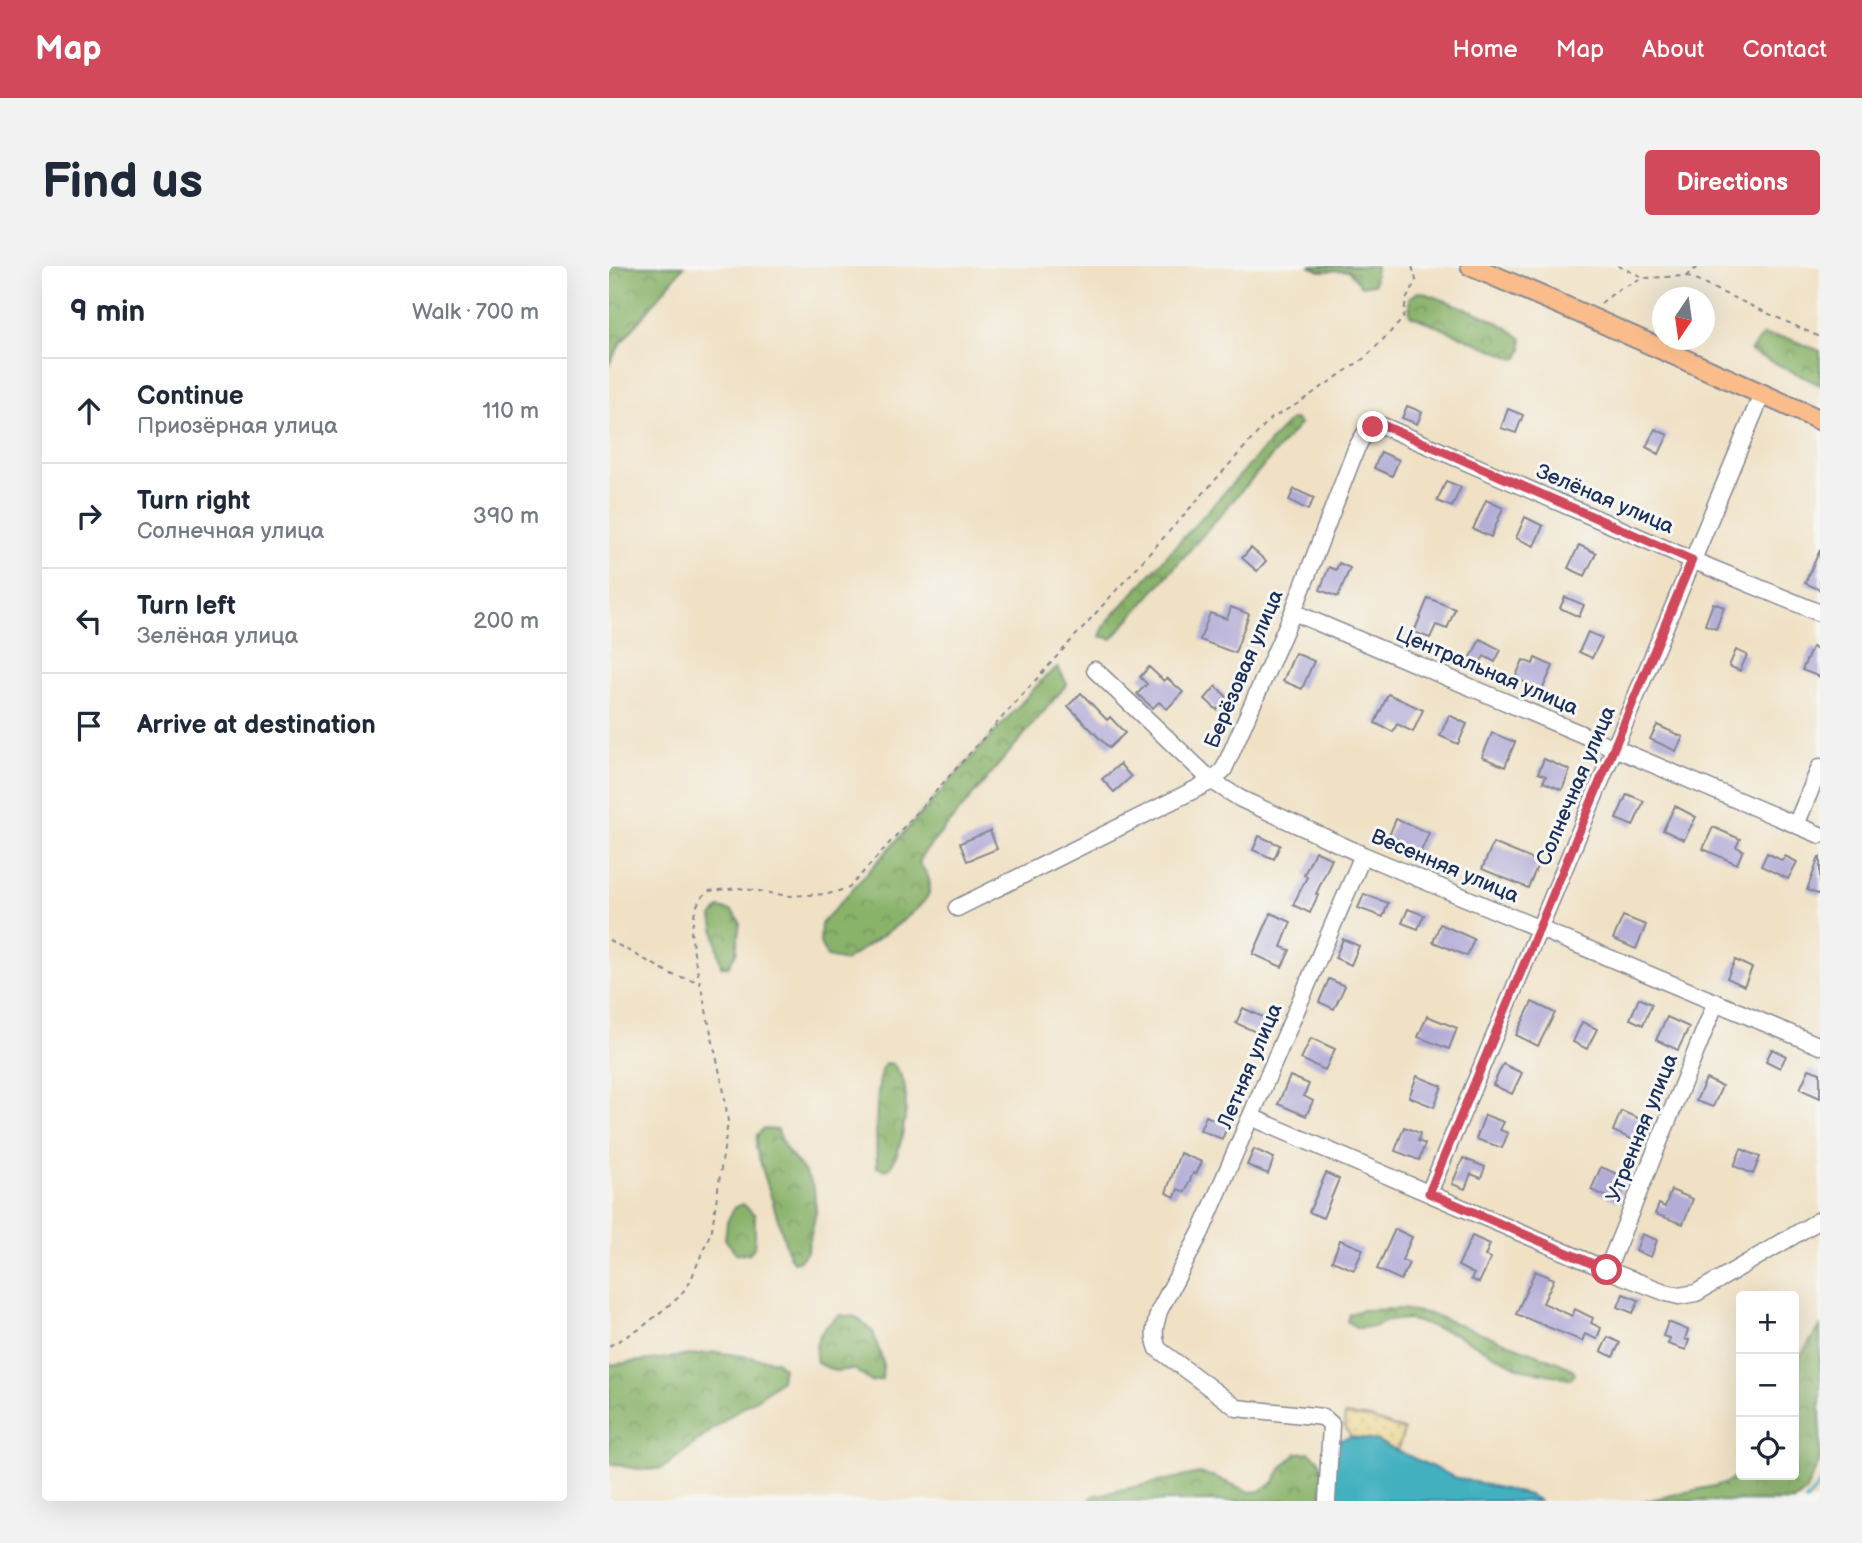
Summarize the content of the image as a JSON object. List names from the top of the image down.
{
  "streets": {
    "street": [
      "Зелёная улица",
      "Берёзовая улица",
      "Центральная улица",
      "Солнечная улица",
      "Весенняя улица",
      "Летняя улица",
      "Утренняя улица"
    ]
  },
  "crossings": [
    ["Зелёная улица", "Берёзовая улица"],
    ["Зелёная улица", "Солнечная улица"],
    ["Берёзовая улица", "Центральная улица"],
    ["Берёзовая улица", "Весенняя улица"],
    ["Центральная улица", "Солнечная улица"],
    ["Солнечная улица", "Весенняя улица"],
    ["Весенняя улица", "Летняя улица"],
    ["Весенняя улица", "Утренняя улица"]
  ],
  "north": "bottom",
  "page": {
    "header": "Map",
    "nav": [
      "Home",
      "Map",
      "About",
      "Contact"
    ],
    "buttons": "Directions",
    "title": "Find us",
    "heading": ["9 min", "Walk · 700 m"],
    "list": [
      ["Continue", "Приозёрная улица", "110 m"],
      ["Turn right", "Солнечная улица", "390 m"],
      ["Turn left", "Зелёная улица", "200 m"],
      "Arrive at destination"
    ],
    "map_buttons": ["+", "−"]
  }
}
